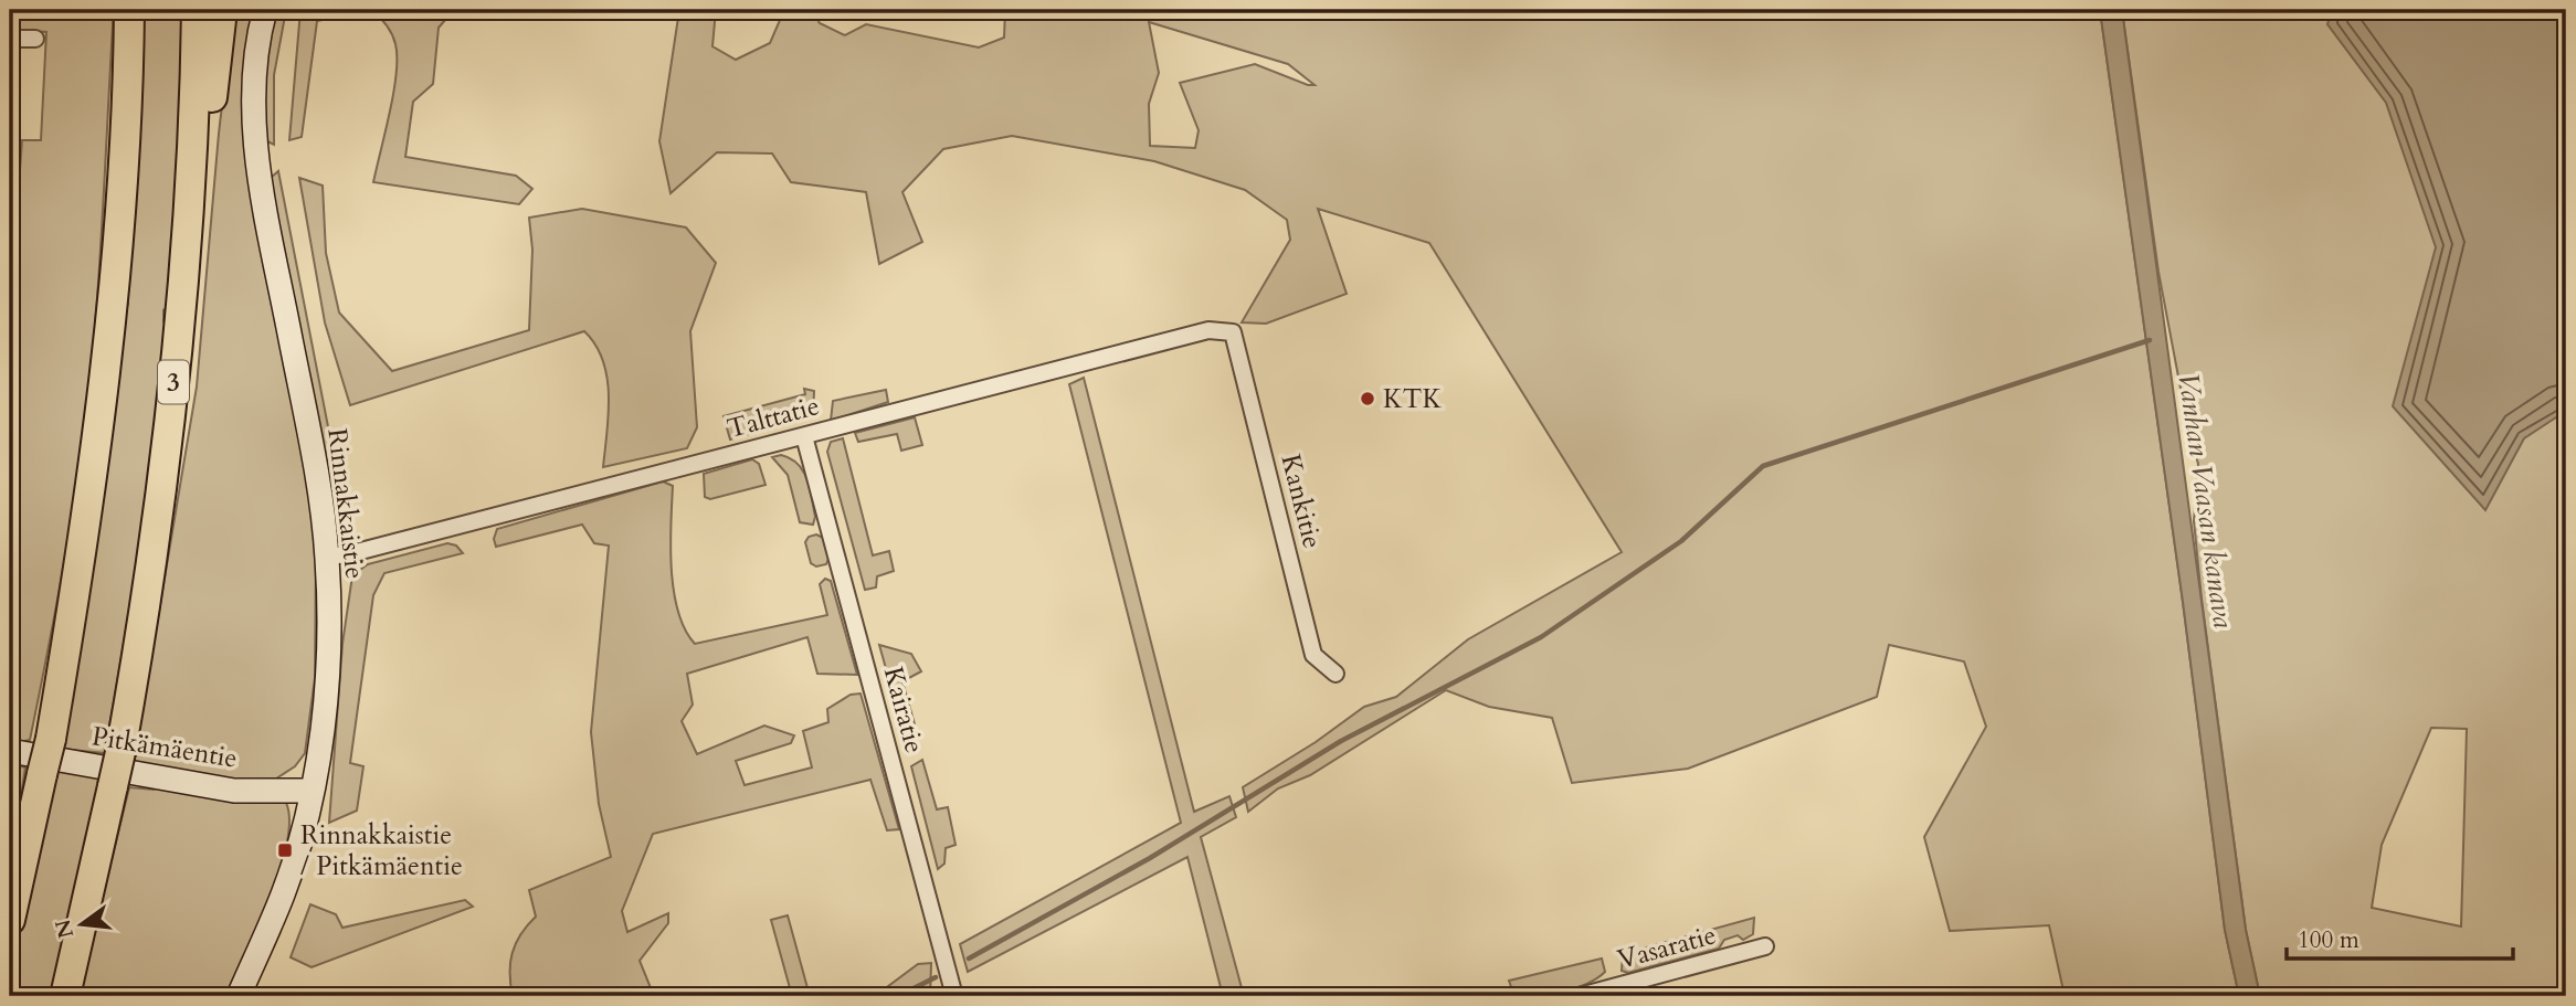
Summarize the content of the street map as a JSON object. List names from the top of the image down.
{
  "streets": {
    "highway": ["3"],
    "street": [
      "Talttatie",
      "Kankitie",
      "Rinnakkaistie",
      "Kairatie",
      "Pitkämäentie",
      "Vasaratie"
    ]
  },
  "crossings": [
    ["Talttatie", "Kankitie"],
    ["Talttatie", "Rinnakkaistie"],
    ["Talttatie", "Kairatie"],
    ["Rinnakkaistie", "Pitkämäentie"]
  ],
  "water": ["Vanhan Vaasan kanava"],
  "places": {
    "other": ["KTK"],
    "transit": ["Rinnakkaistie / Pitkämäentie"]
  },
  "scale_bar": "100 m",
  "north": "left"
}
